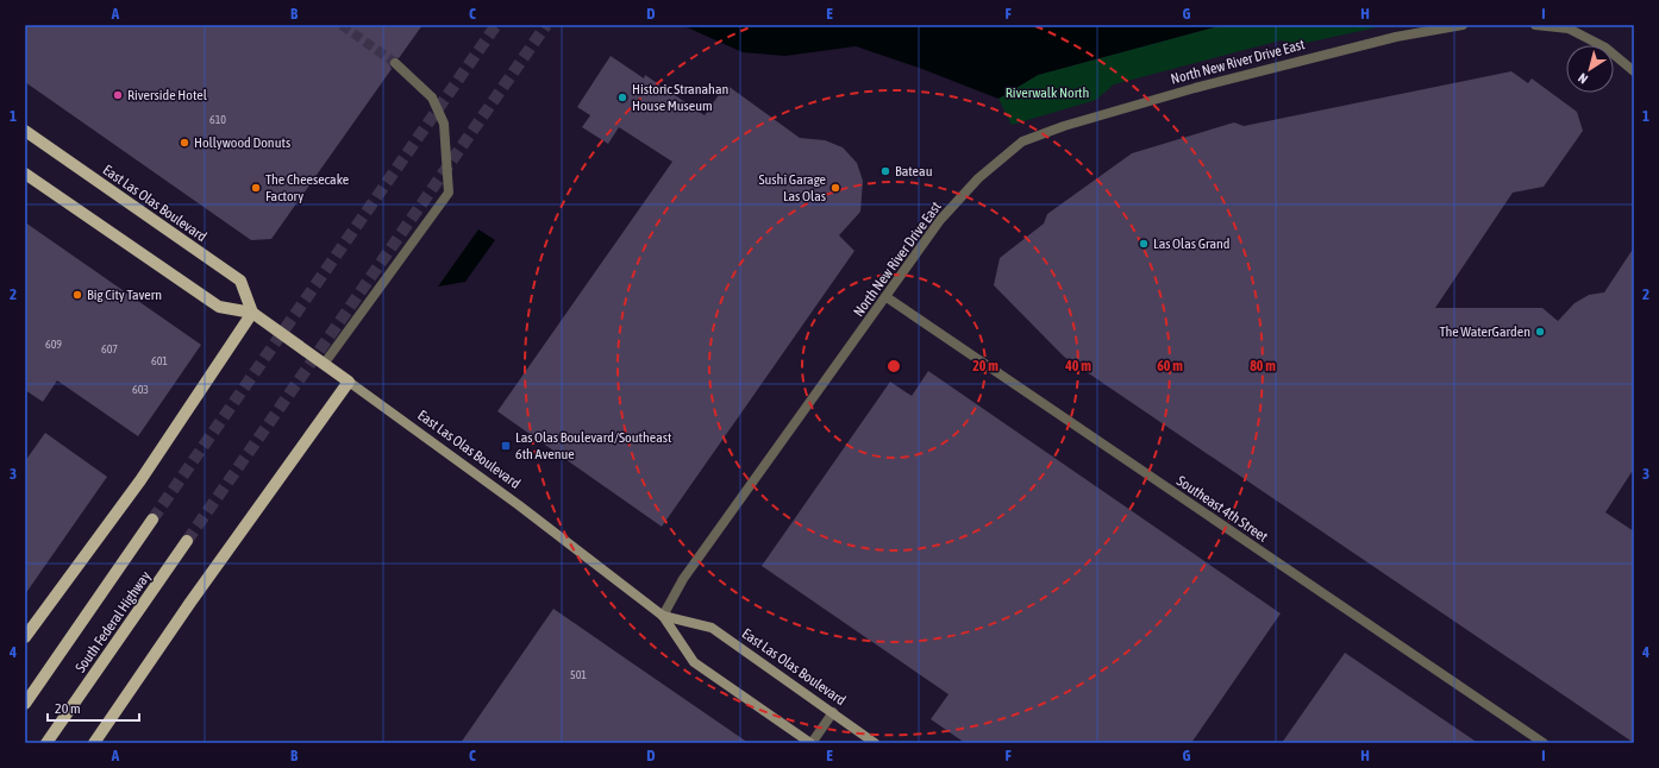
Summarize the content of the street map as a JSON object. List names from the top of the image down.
{
  "streets": {
    "main road": ["East Las Olas Boulevard", "South Federal Highway"],
    "street": ["North New River Drive East", "Southeast 4th Street"]
  },
  "crossings": [
    ["North New River Drive East", "East Las Olas Boulevard"],
    ["North New River Drive East", "Southeast 4th Street"]
  ],
  "parks": ["Riverwalk North"],
  "places": {
    "other": [
      "Riverside Hotel",
      "Historic Stranahan House Museum",
      "Hollywood Donuts",
      "Bateau",
      "The Cheesecake Factory",
      "Sushi Garage Las Olas",
      "Las Olas Grand",
      "Big City Tavern",
      "The WaterGarden"
    ],
    "transit": ["Las Olas Boulevard/Southeast 6th Avenue"]
  },
  "house_numbers": [
    "610",
    "609",
    "607",
    "601",
    "603",
    "501"
  ],
  "scale_bar": "20 m",
  "north": "bottom left",
  "grid": {
    "columns": [
      "A",
      "B",
      "C",
      "D",
      "E",
      "F",
      "G",
      "H",
      "I"
    ],
    "rows": [
      "1",
      "2",
      "3",
      "4"
    ]
  },
  "rings": [
    "20 m",
    "40 m",
    "60 m",
    "80 m"
  ]
}
